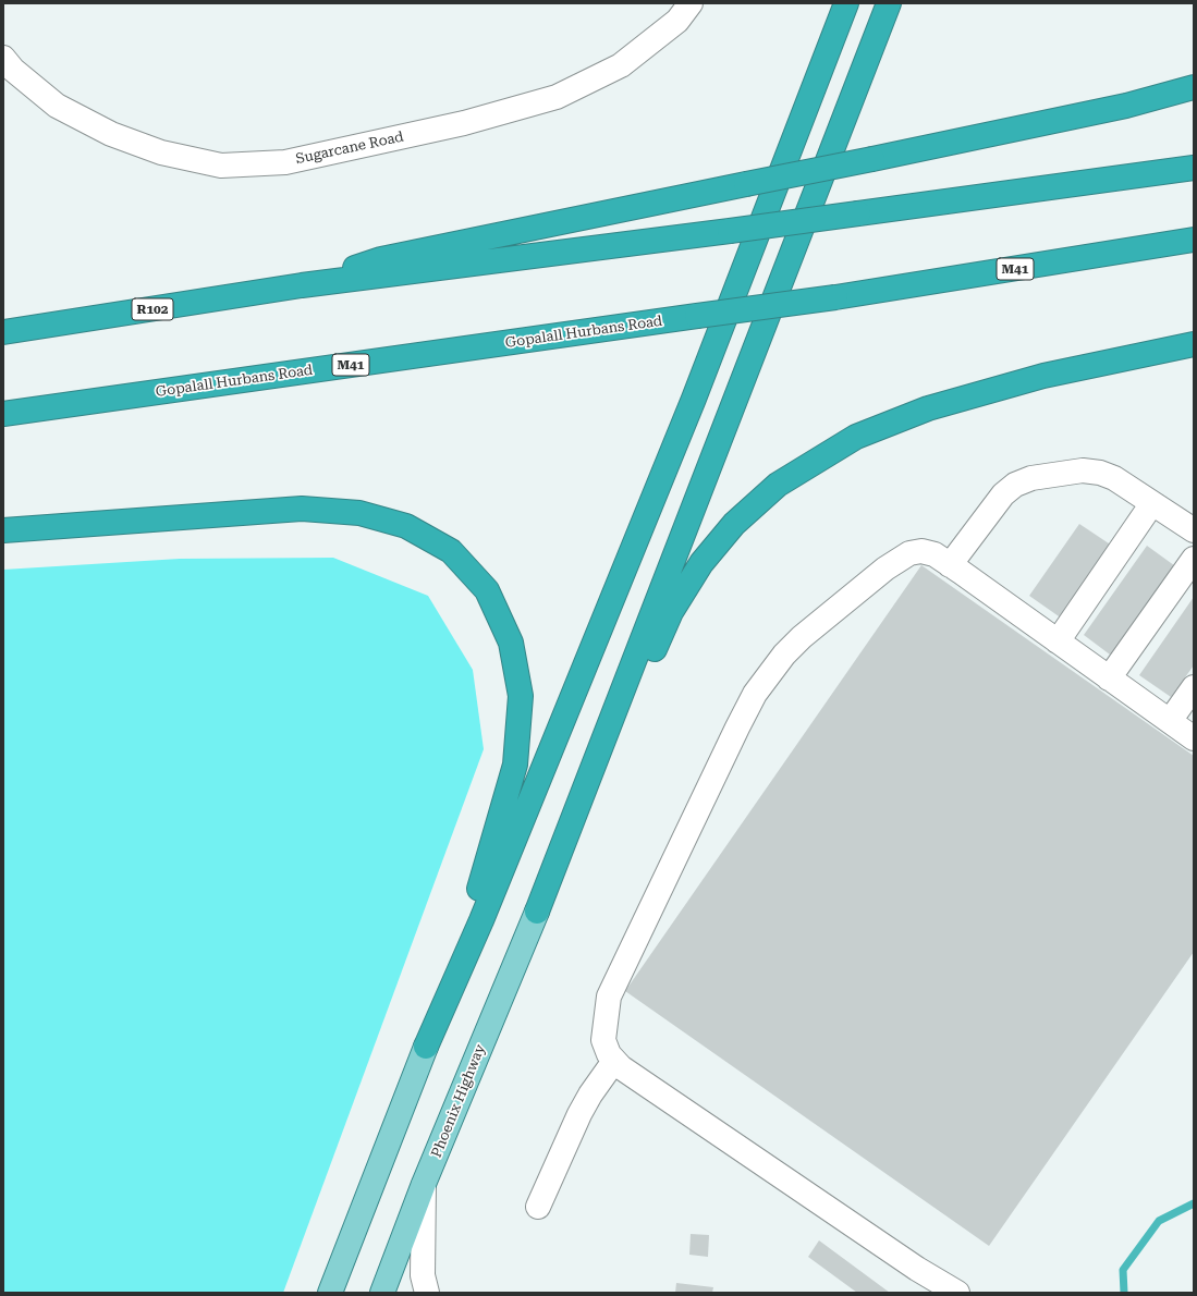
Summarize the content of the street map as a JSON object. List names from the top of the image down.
{
  "streets": {
    "highway": ["M41", "R102", "Gopalall Hurbans Road"],
    "main road": ["Phoenix Highway"],
    "street": ["Sugarcane Road"]
  }
}
